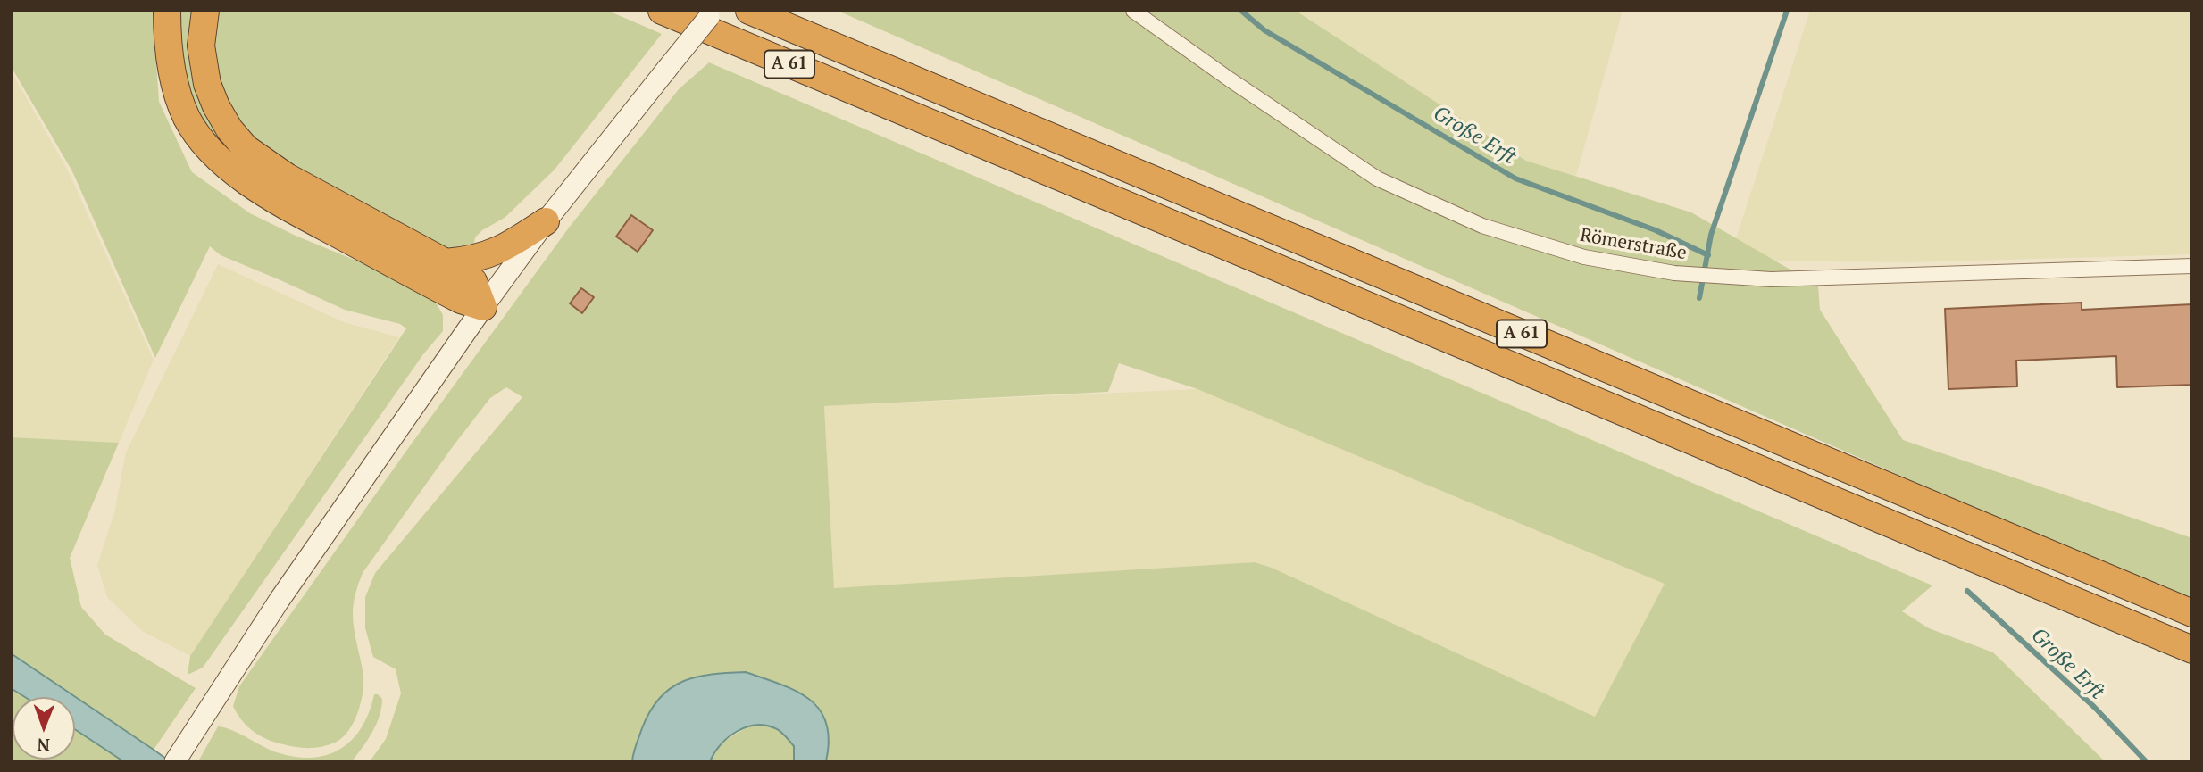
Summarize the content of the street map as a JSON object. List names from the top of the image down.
{
  "streets": {
    "highway": ["A 61"],
    "street": ["Römerstraße"]
  },
  "water": ["Große Erft"],
  "north": "bottom"
}
